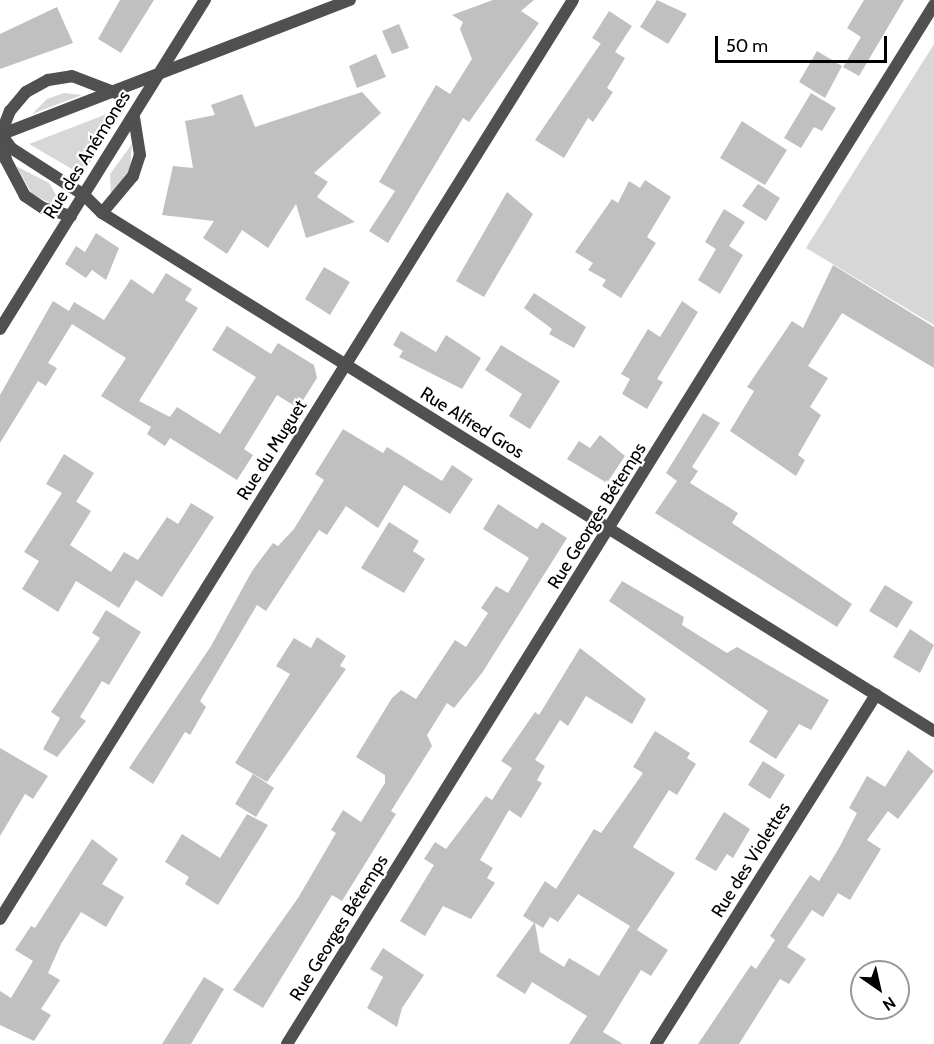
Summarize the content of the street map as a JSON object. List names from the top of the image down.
{
  "streets": {
    "street": [
      "Rue des Anémones",
      "Rue Alfred Gros",
      "Rue du Muguet",
      "Rue Georges Bétemps",
      "Rue des Violettes"
    ]
  },
  "crossings": [
    ["Rue des Anémones", "Rue Alfred Gros"],
    ["Rue Alfred Gros", "Rue du Muguet"],
    ["Rue Alfred Gros", "Rue Georges Bétemps"],
    ["Rue Alfred Gros", "Rue des Violettes"]
  ],
  "scale_bar": "50 m",
  "north": "bottom right"
}
